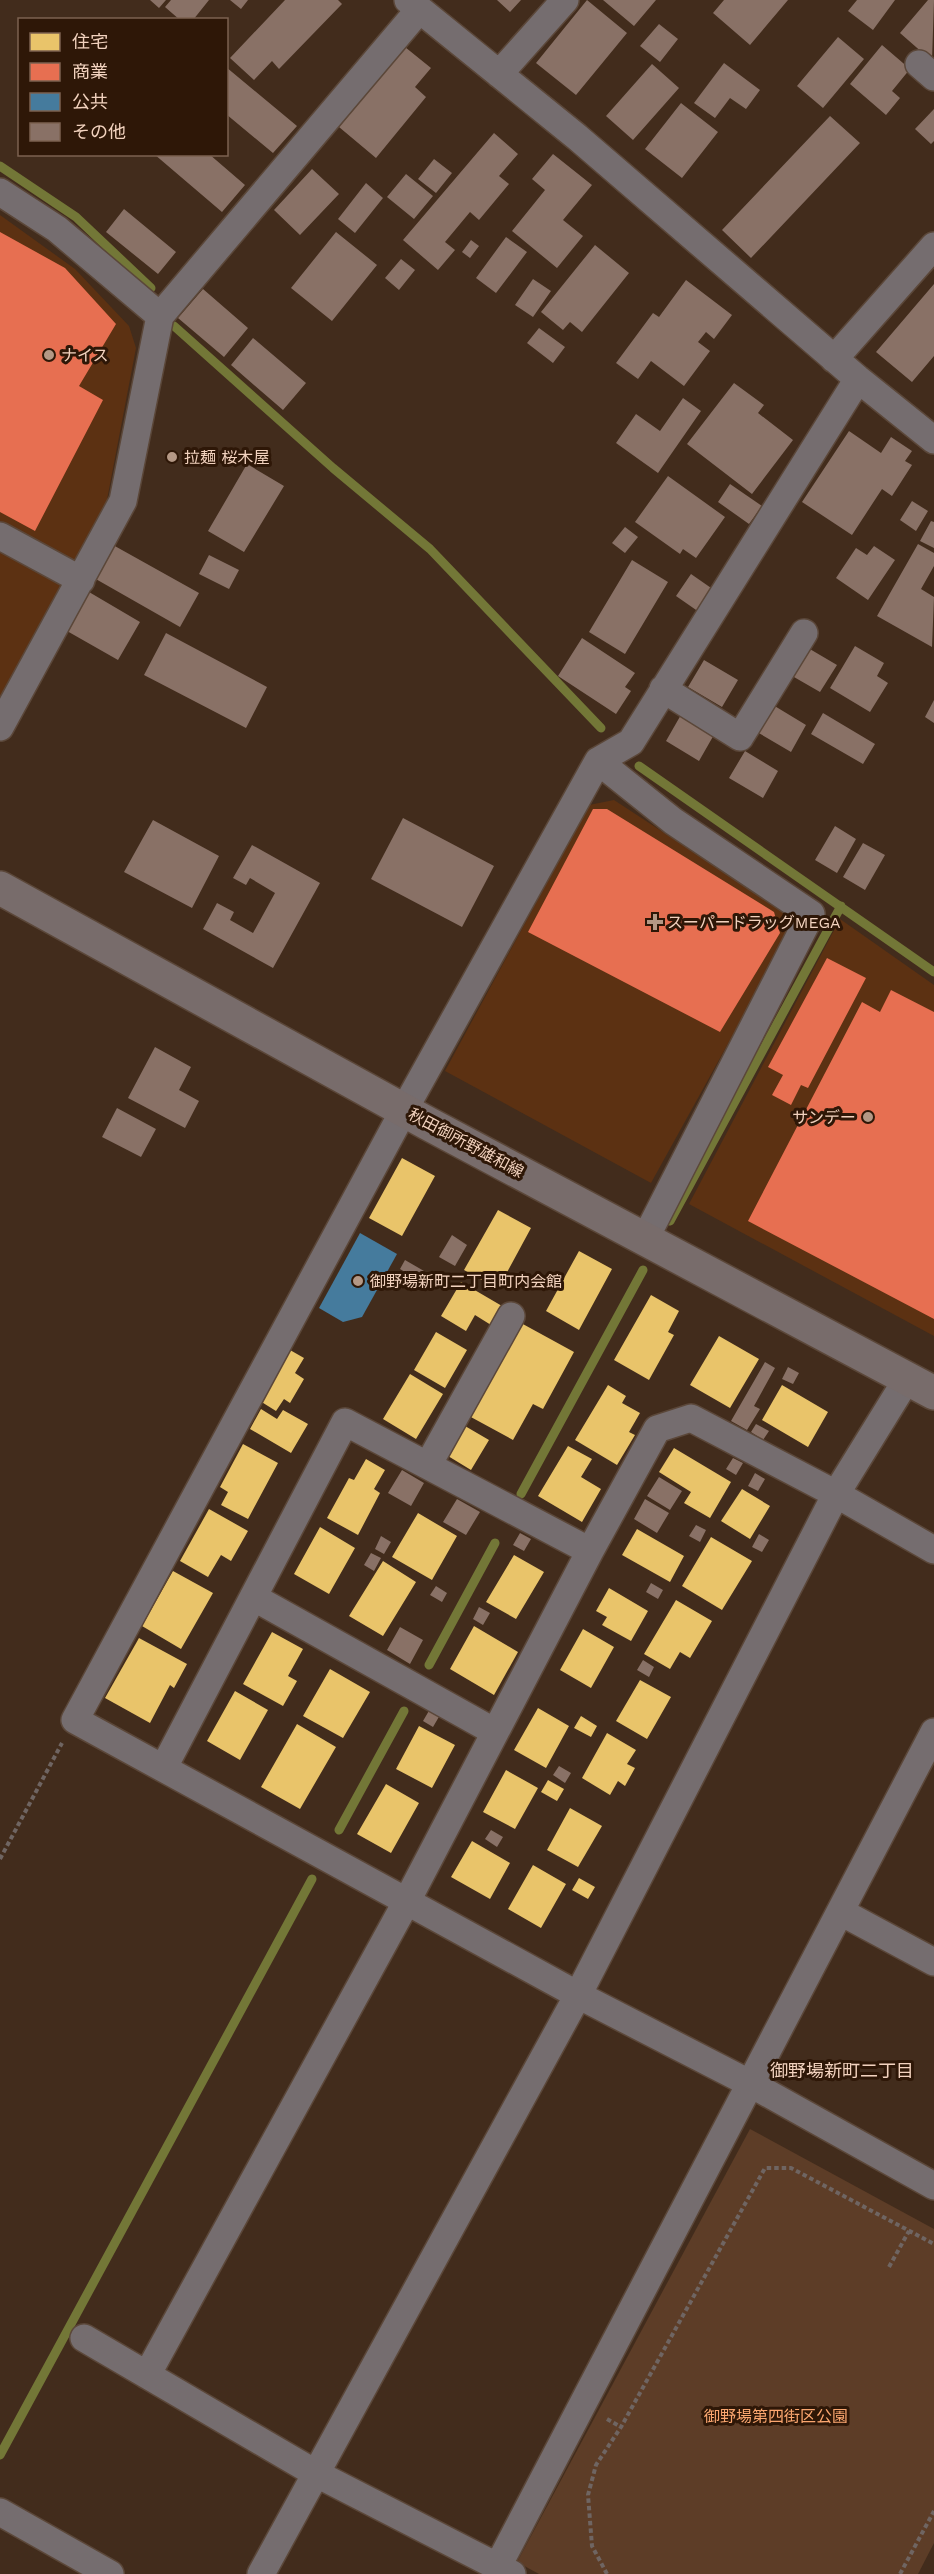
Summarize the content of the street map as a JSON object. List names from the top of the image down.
{
  "streets": {
    "main road": ["秋田御所野雄和線"]
  },
  "districts": ["御野場新町二丁目"],
  "parks": ["御野場第四街区公園"],
  "places": {
    "other": [
      "ナイス",
      "拉麺 桜木屋",
      "サンデー",
      "御野場新町二丁目町内会館"
    ],
    "health": ["スーパードラッグMEGA"]
  },
  "legend": [
    "住宅",
    "商業",
    "公共",
    "その他"
  ]
}
